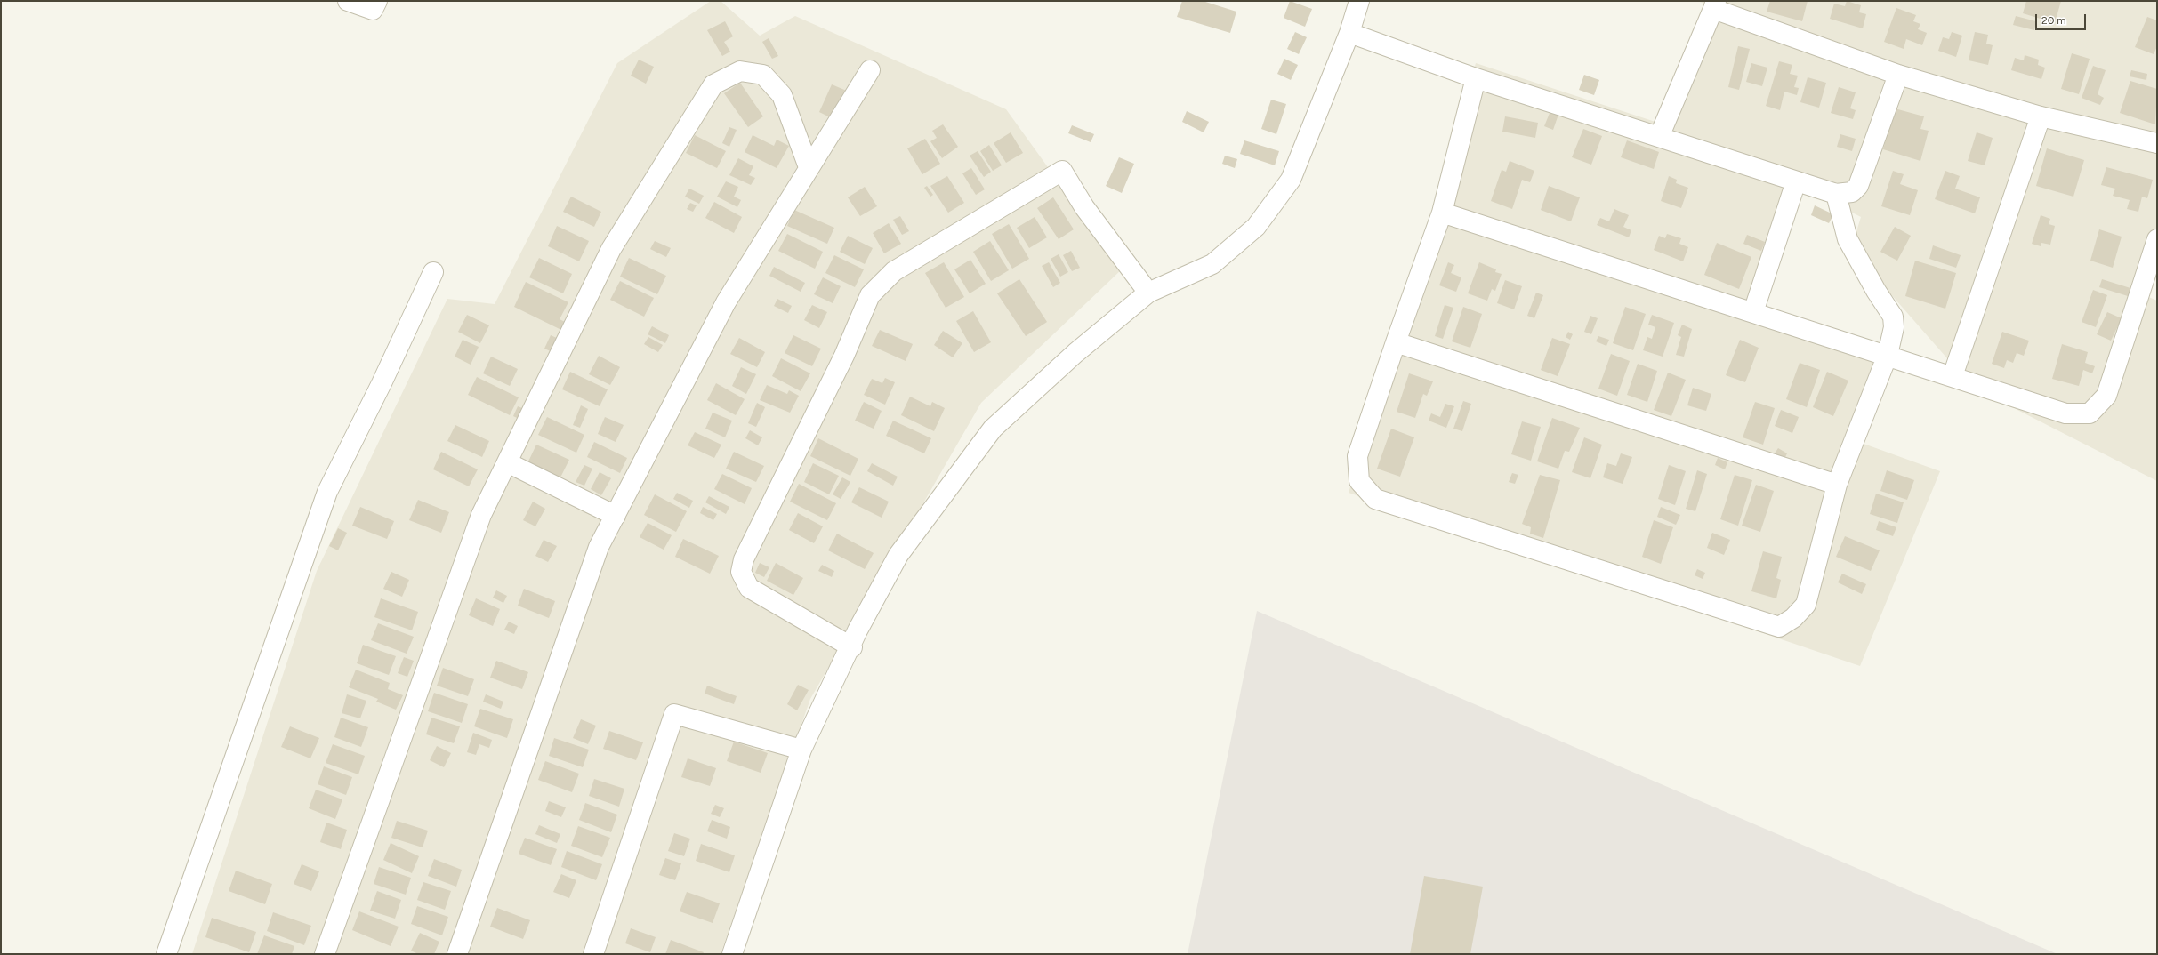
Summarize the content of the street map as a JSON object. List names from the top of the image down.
{
  "scale_bar": "20 m"
}
